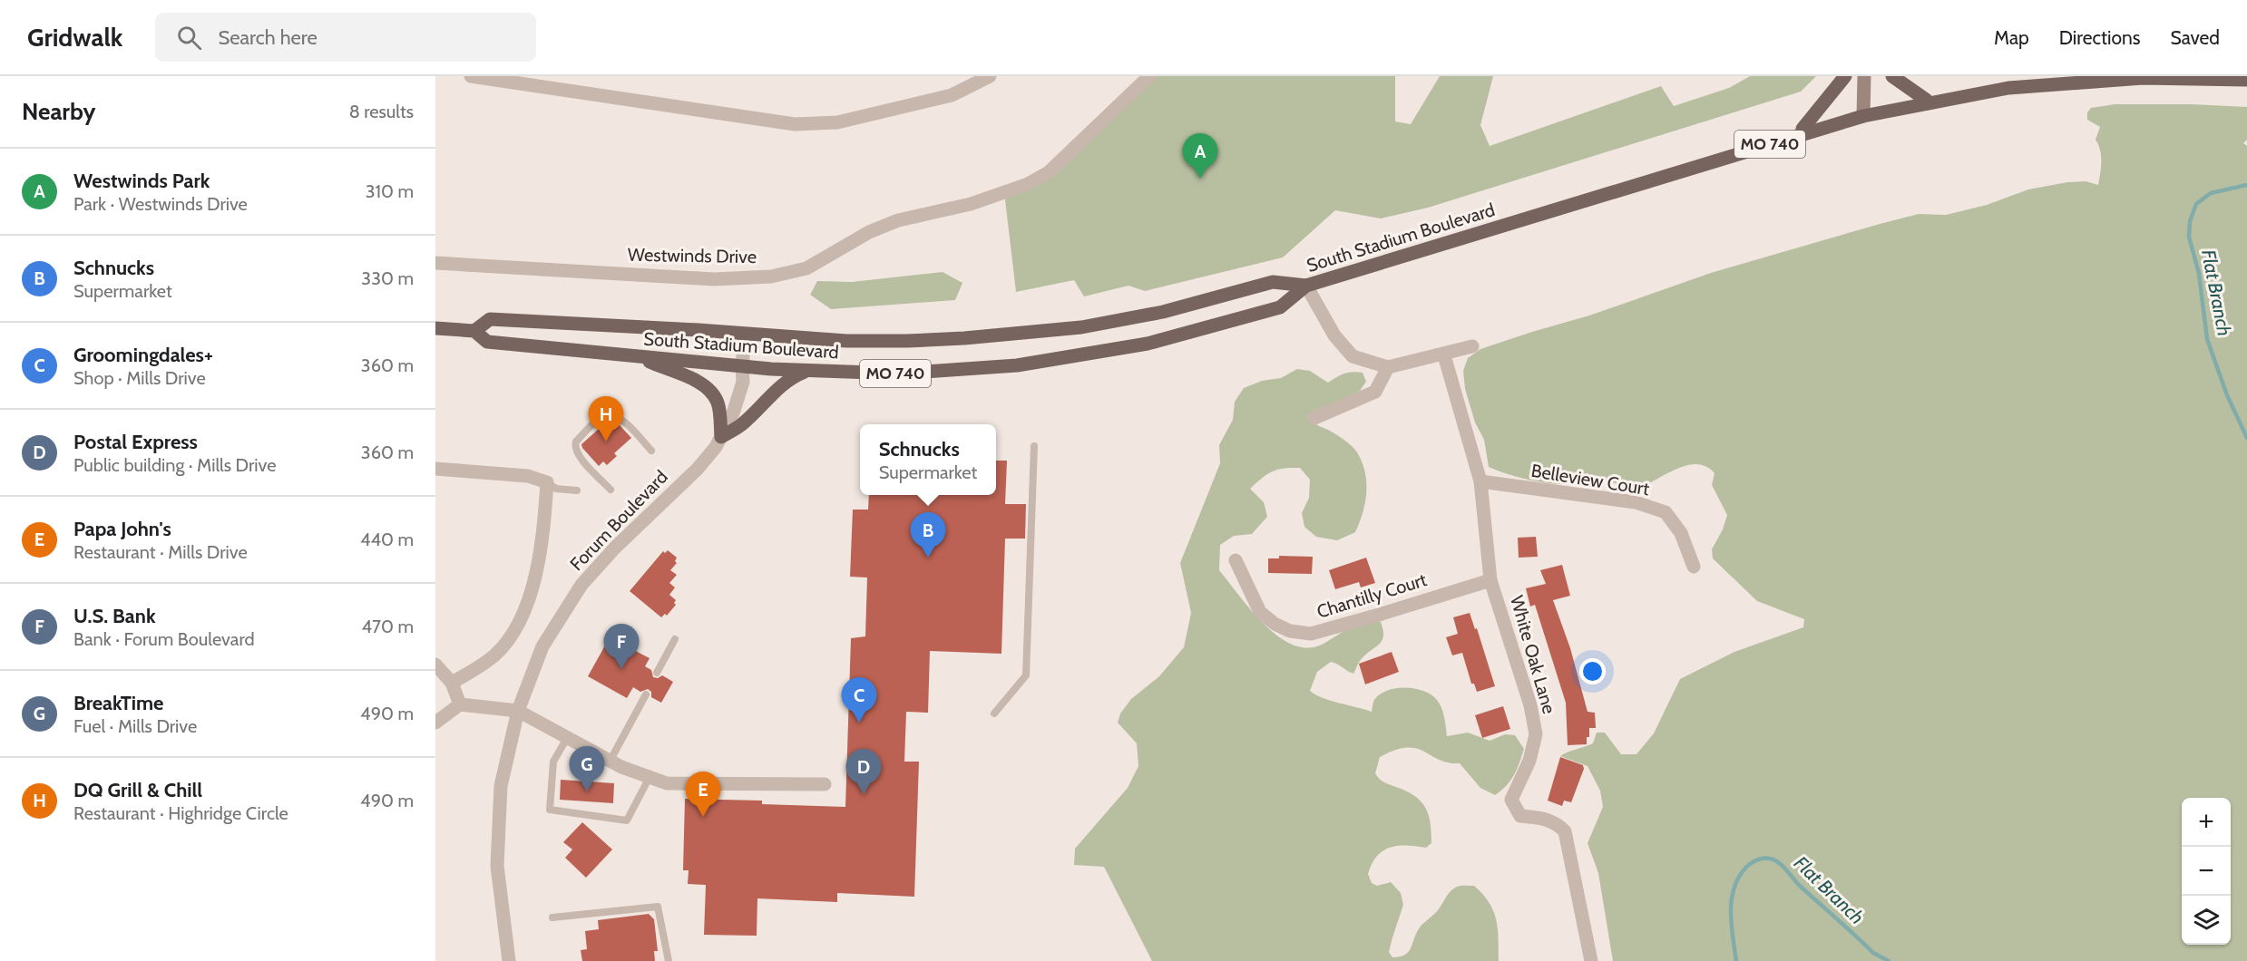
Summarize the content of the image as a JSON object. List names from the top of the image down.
{
  "streets": {
    "main road": ["MO 740", "South Stadium Boulevard"],
    "street": [
      "Westwinds Drive",
      "Belleview Court",
      "Forum Boulevard",
      "Chantilly Court",
      "White Oak Lane"
    ]
  },
  "crossings": [
    ["MO 740", "South Stadium Boulevard"],
    ["MO 740", "Forum Boulevard"],
    ["South Stadium Boulevard", "Forum Boulevard"],
    ["Belleview Court", "White Oak Lane"],
    ["Chantilly Court", "White Oak Lane"]
  ],
  "water": ["Flat Branch"],
  "page": {
    "header": "Gridwalk",
    "search": "Search here",
    "nav": ["Map", "Directions", "Saved"],
    "heading": ["Nearby", "8 results"],
    "pins": [
      "A",
      "H",
      "B",
      "F",
      "C",
      "G",
      "D",
      "E"
    ],
    "list": [
      {
        "mark": "A",
        "name": "Westwinds Park",
        "note": "Park · Westwinds Drive",
        "value": "310 m"
      },
      {
        "mark": "B",
        "name": "Schnucks",
        "note": "Supermarket",
        "value": "330 m"
      },
      {
        "mark": "C",
        "name": "Groomingdales+",
        "note": "Shop · Mills Drive",
        "value": "360 m"
      },
      {
        "mark": "D",
        "name": "Postal Express",
        "note": "Public building · Mills Drive",
        "value": "360 m"
      },
      {
        "mark": "E",
        "name": "Papa John's",
        "note": "Restaurant · Mills Drive",
        "value": "440 m"
      },
      {
        "mark": "F",
        "name": "U.S. Bank",
        "note": "Bank · Forum Boulevard",
        "value": "470 m"
      },
      {
        "mark": "G",
        "name": "BreakTime",
        "note": "Fuel · Mills Drive",
        "value": "490 m"
      },
      {
        "mark": "H",
        "name": "DQ Grill & Chill",
        "note": "Restaurant · Highridge Circle",
        "value": "490 m"
      }
    ],
    "popup": ["Schnucks", "Supermarket"],
    "map_buttons": ["+", "−"]
  }
}
